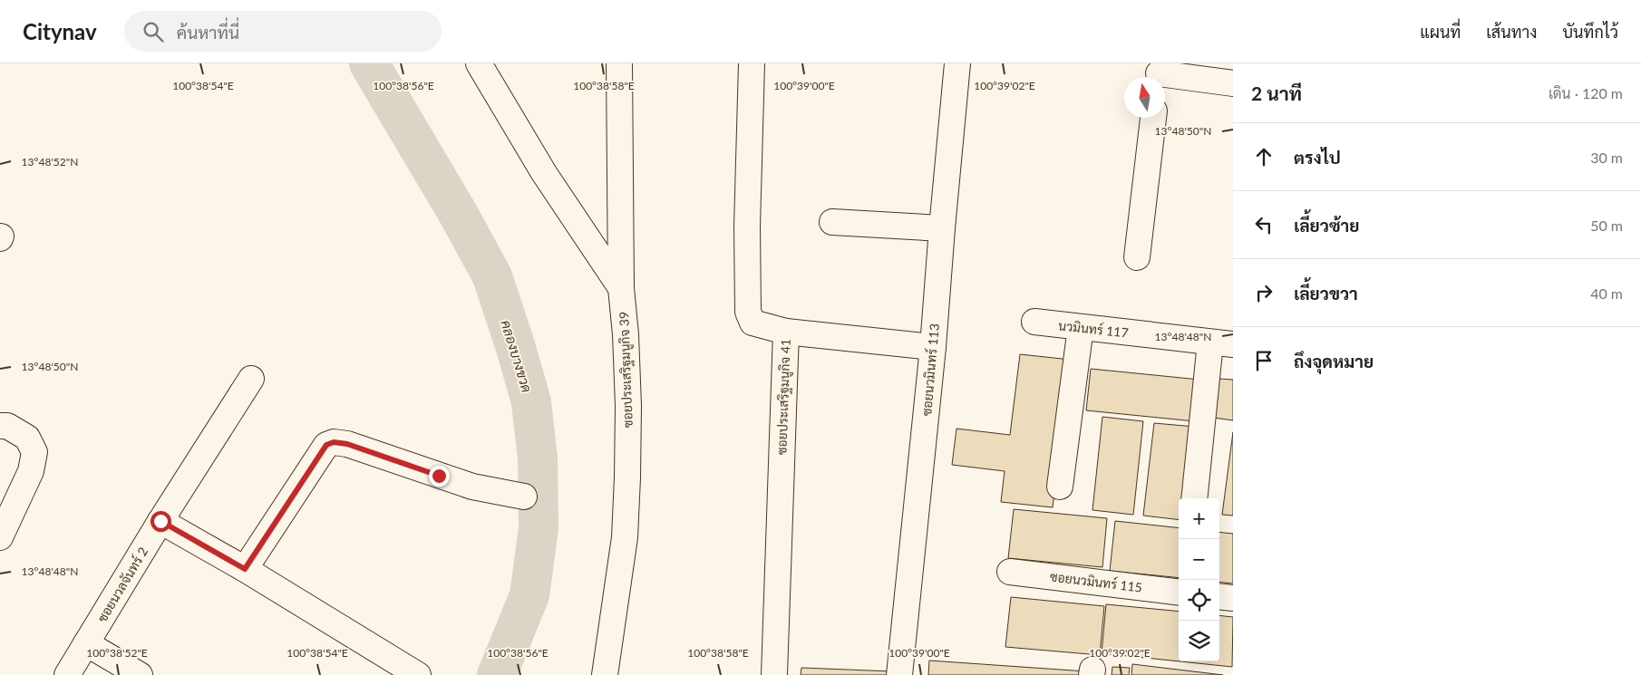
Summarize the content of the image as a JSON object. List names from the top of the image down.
{
  "streets": {
    "street": [
      "นวมินทร์ 117",
      "ซอยประเสริฐมนูกิจ 39",
      "ซอยนวมินทร์ 113",
      "ซอยประเสริฐมนูกิจ 41",
      "ซอยนวมินทร์ 115",
      "ซอยนวลจันทร์ 2"
    ]
  },
  "water": ["คลองบางขวด"],
  "north": "top",
  "page": {
    "header": "Citynav",
    "search": "ค้นหาที่นี่",
    "nav": ["แผนที่", "เส้นทาง", "บันทึกไว้"],
    "heading": ["2 นาที", "เดิน · 120 m"],
    "list": [
      ["ตรงไป", "30 m"],
      ["เลี้ยวซ้าย", "50 m"],
      ["เลี้ยวขวา", "40 m"],
      "ถึงจุดหมาย"
    ],
    "map_buttons": ["+", "−"]
  },
  "coordinates": [
    "100°38'54\"E",
    "100°38'56\"E",
    "100°38'58\"E",
    "100°39'00\"E",
    "100°39'02\"E",
    "13°48'50\"N",
    "13°48'52\"N",
    "13°48'48\"N",
    "100°38'52\"E"
  ]
}
